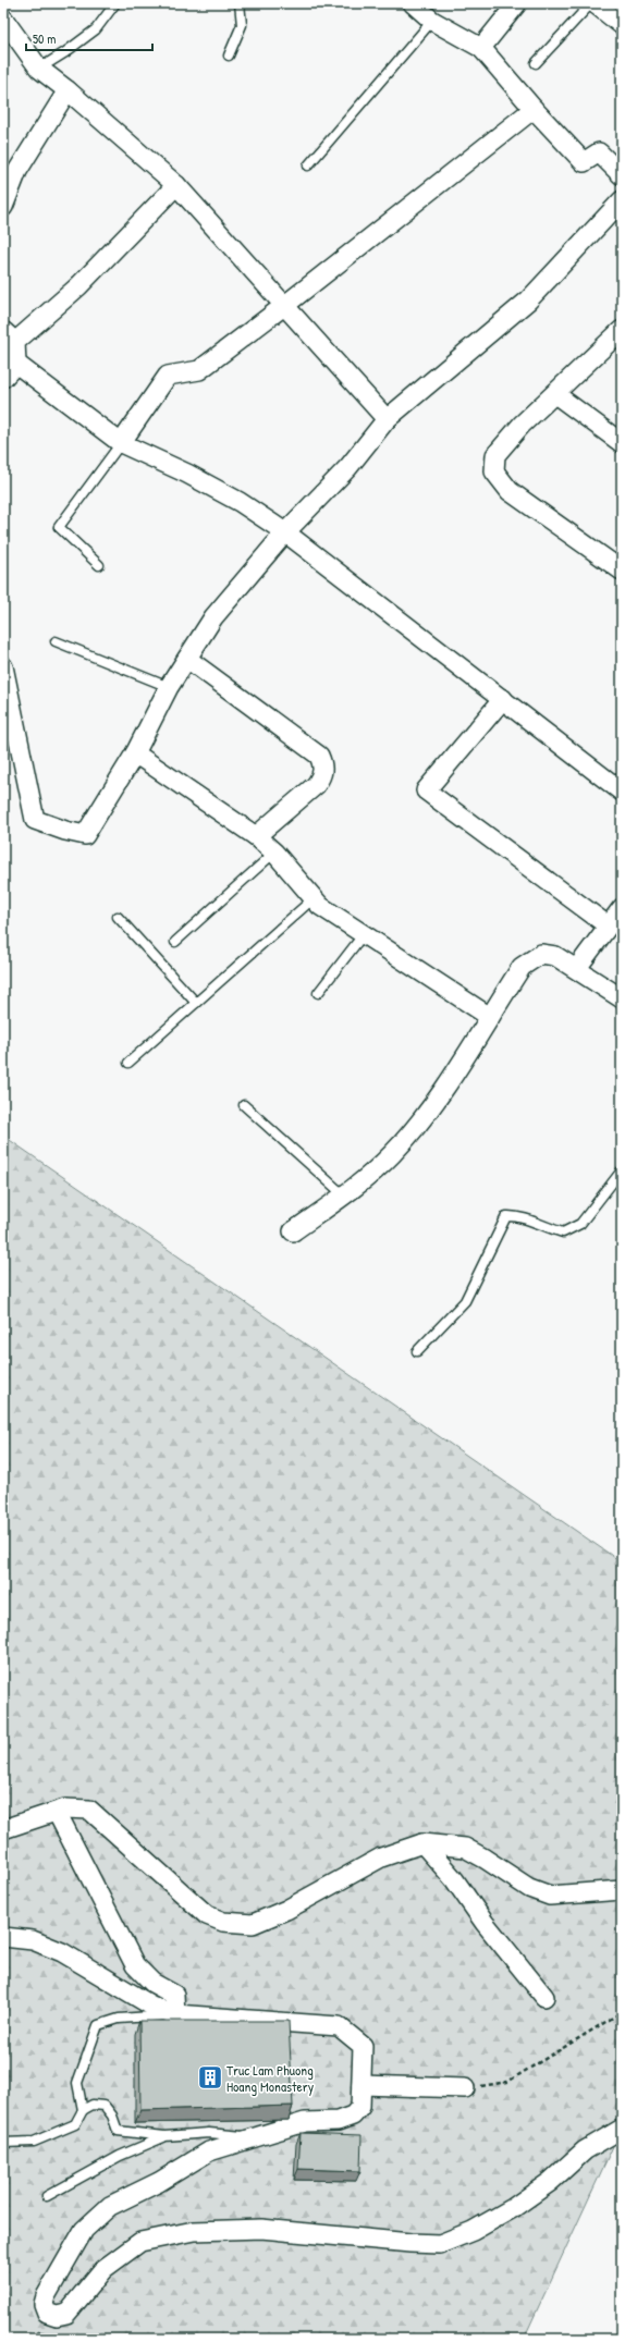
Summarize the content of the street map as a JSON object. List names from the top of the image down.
{
  "places": {
    "building": ["Truc Lam Phuong Hoang Monastery"]
  },
  "scale_bar": "50 m"
}
